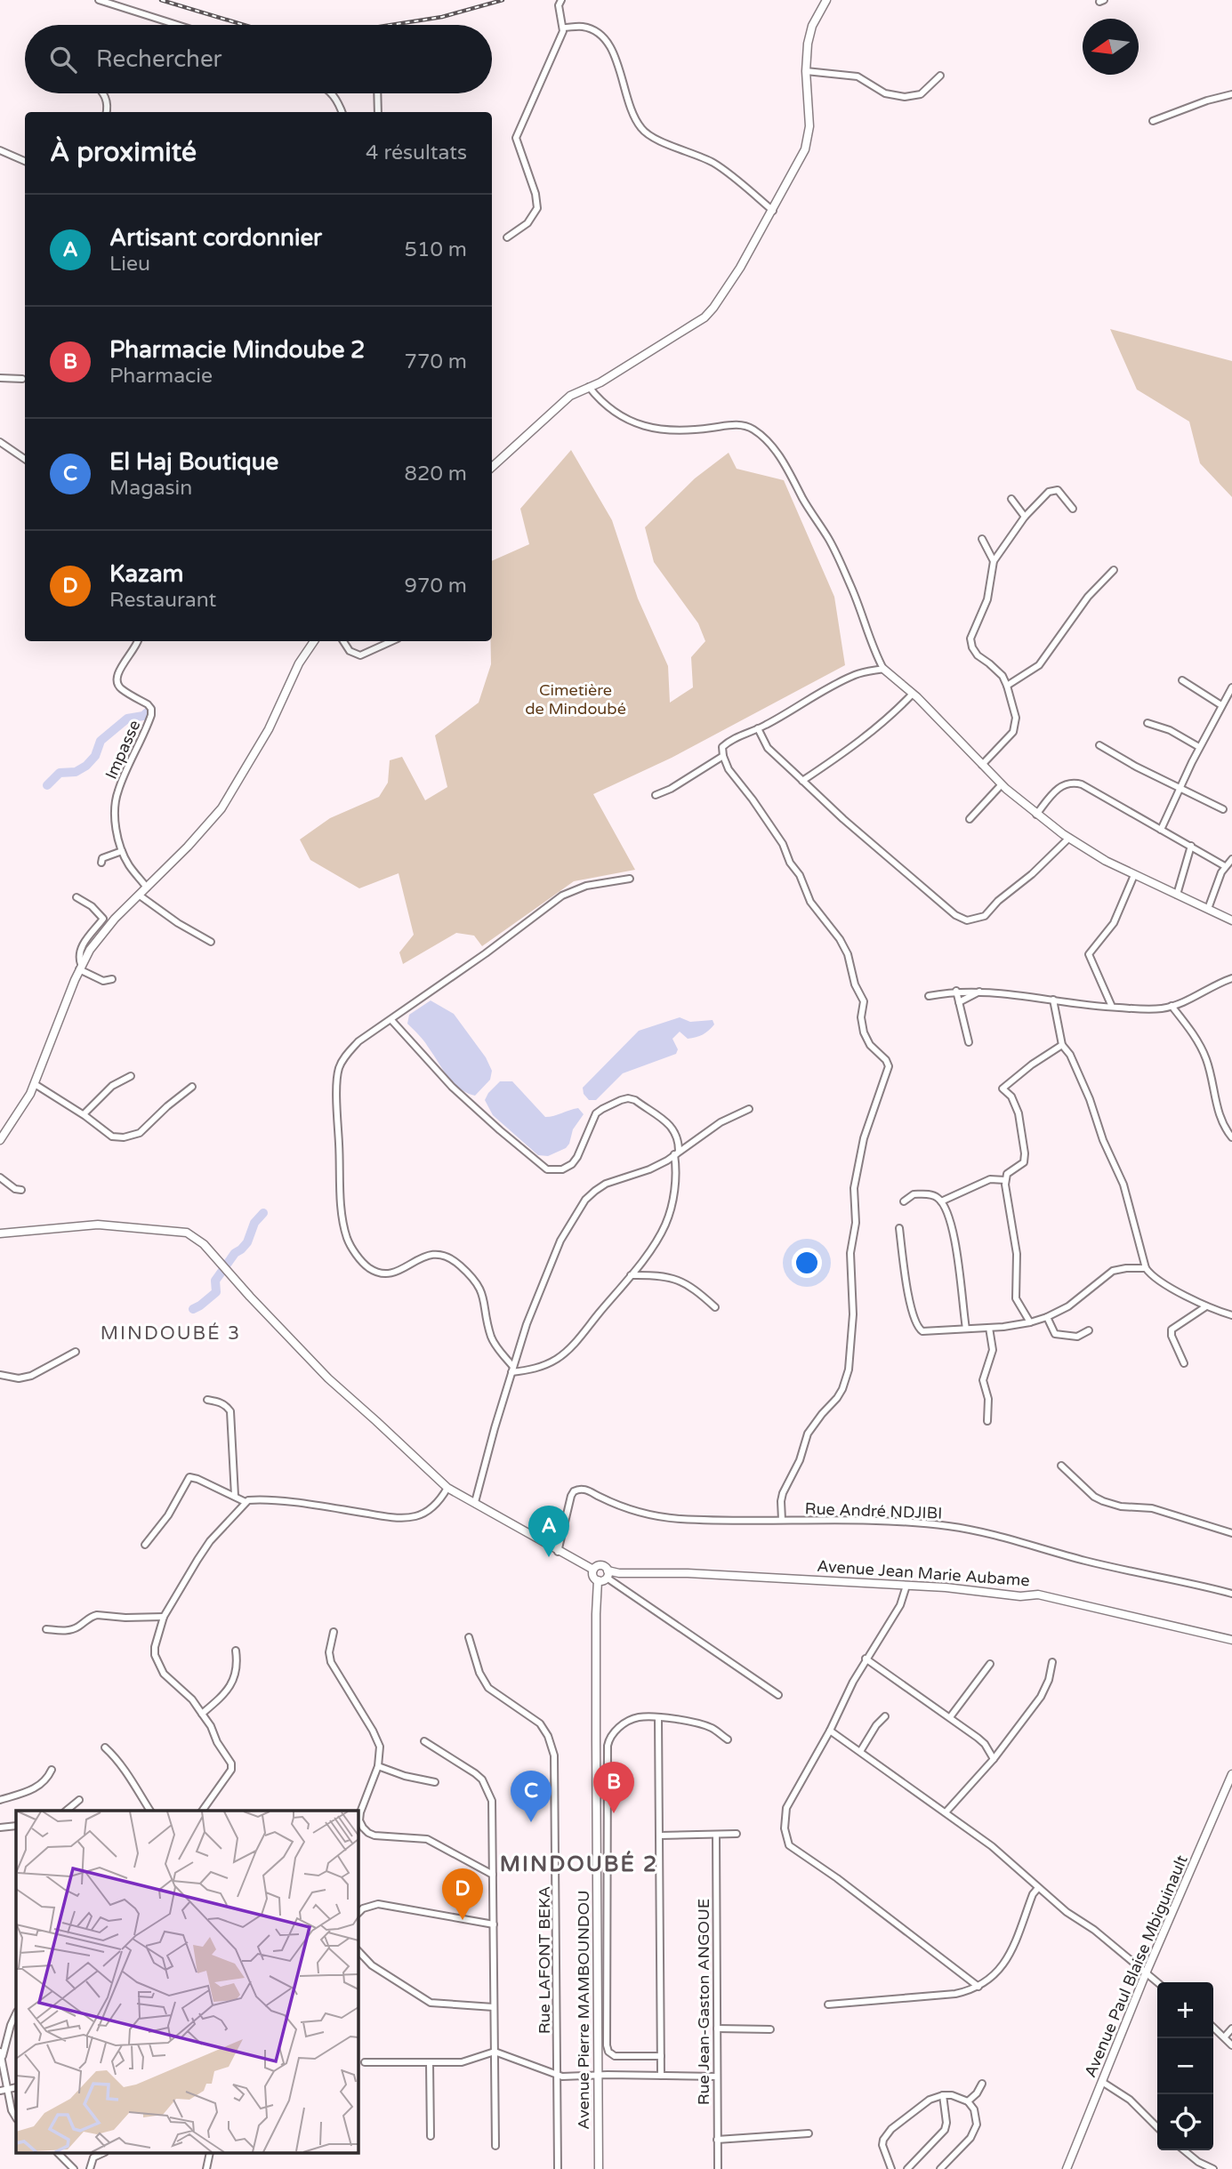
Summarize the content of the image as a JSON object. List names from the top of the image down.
{
  "streets": {
    "street": [
      "Impasse",
      "Rue André NDJIBI",
      "Avenue Jean Marie Aubame",
      "Rue LAFONT BEKA",
      "Avenue Paul Blaise Mbiguinault",
      "Rue Jean-Gaston ANGOUE",
      "Avenue Pierre MAMBOUNDOU"
    ]
  },
  "districts": ["MINDOUBÉ 3", "MINDOUBÉ 2"],
  "parks": ["Cimetière de Mindoubé"],
  "north": "left",
  "page": {
    "search": "Rechercher",
    "heading": ["À proximité", "4 résultats"],
    "list": [
      {
        "mark": "A",
        "name": "Artisant cordonnier",
        "note": "Lieu",
        "value": "510 m"
      },
      {
        "mark": "B",
        "name": "Pharmacie Mindoube 2",
        "note": "Pharmacie",
        "value": "770 m"
      },
      {
        "mark": "C",
        "name": "El Haj Boutique",
        "note": "Magasin",
        "value": "820 m"
      },
      {
        "mark": "D",
        "name": "Kazam",
        "note": "Restaurant",
        "value": "970 m"
      }
    ],
    "pins": [
      "A",
      "B",
      "C",
      "D"
    ],
    "map_buttons": ["+", "−"]
  }
}
